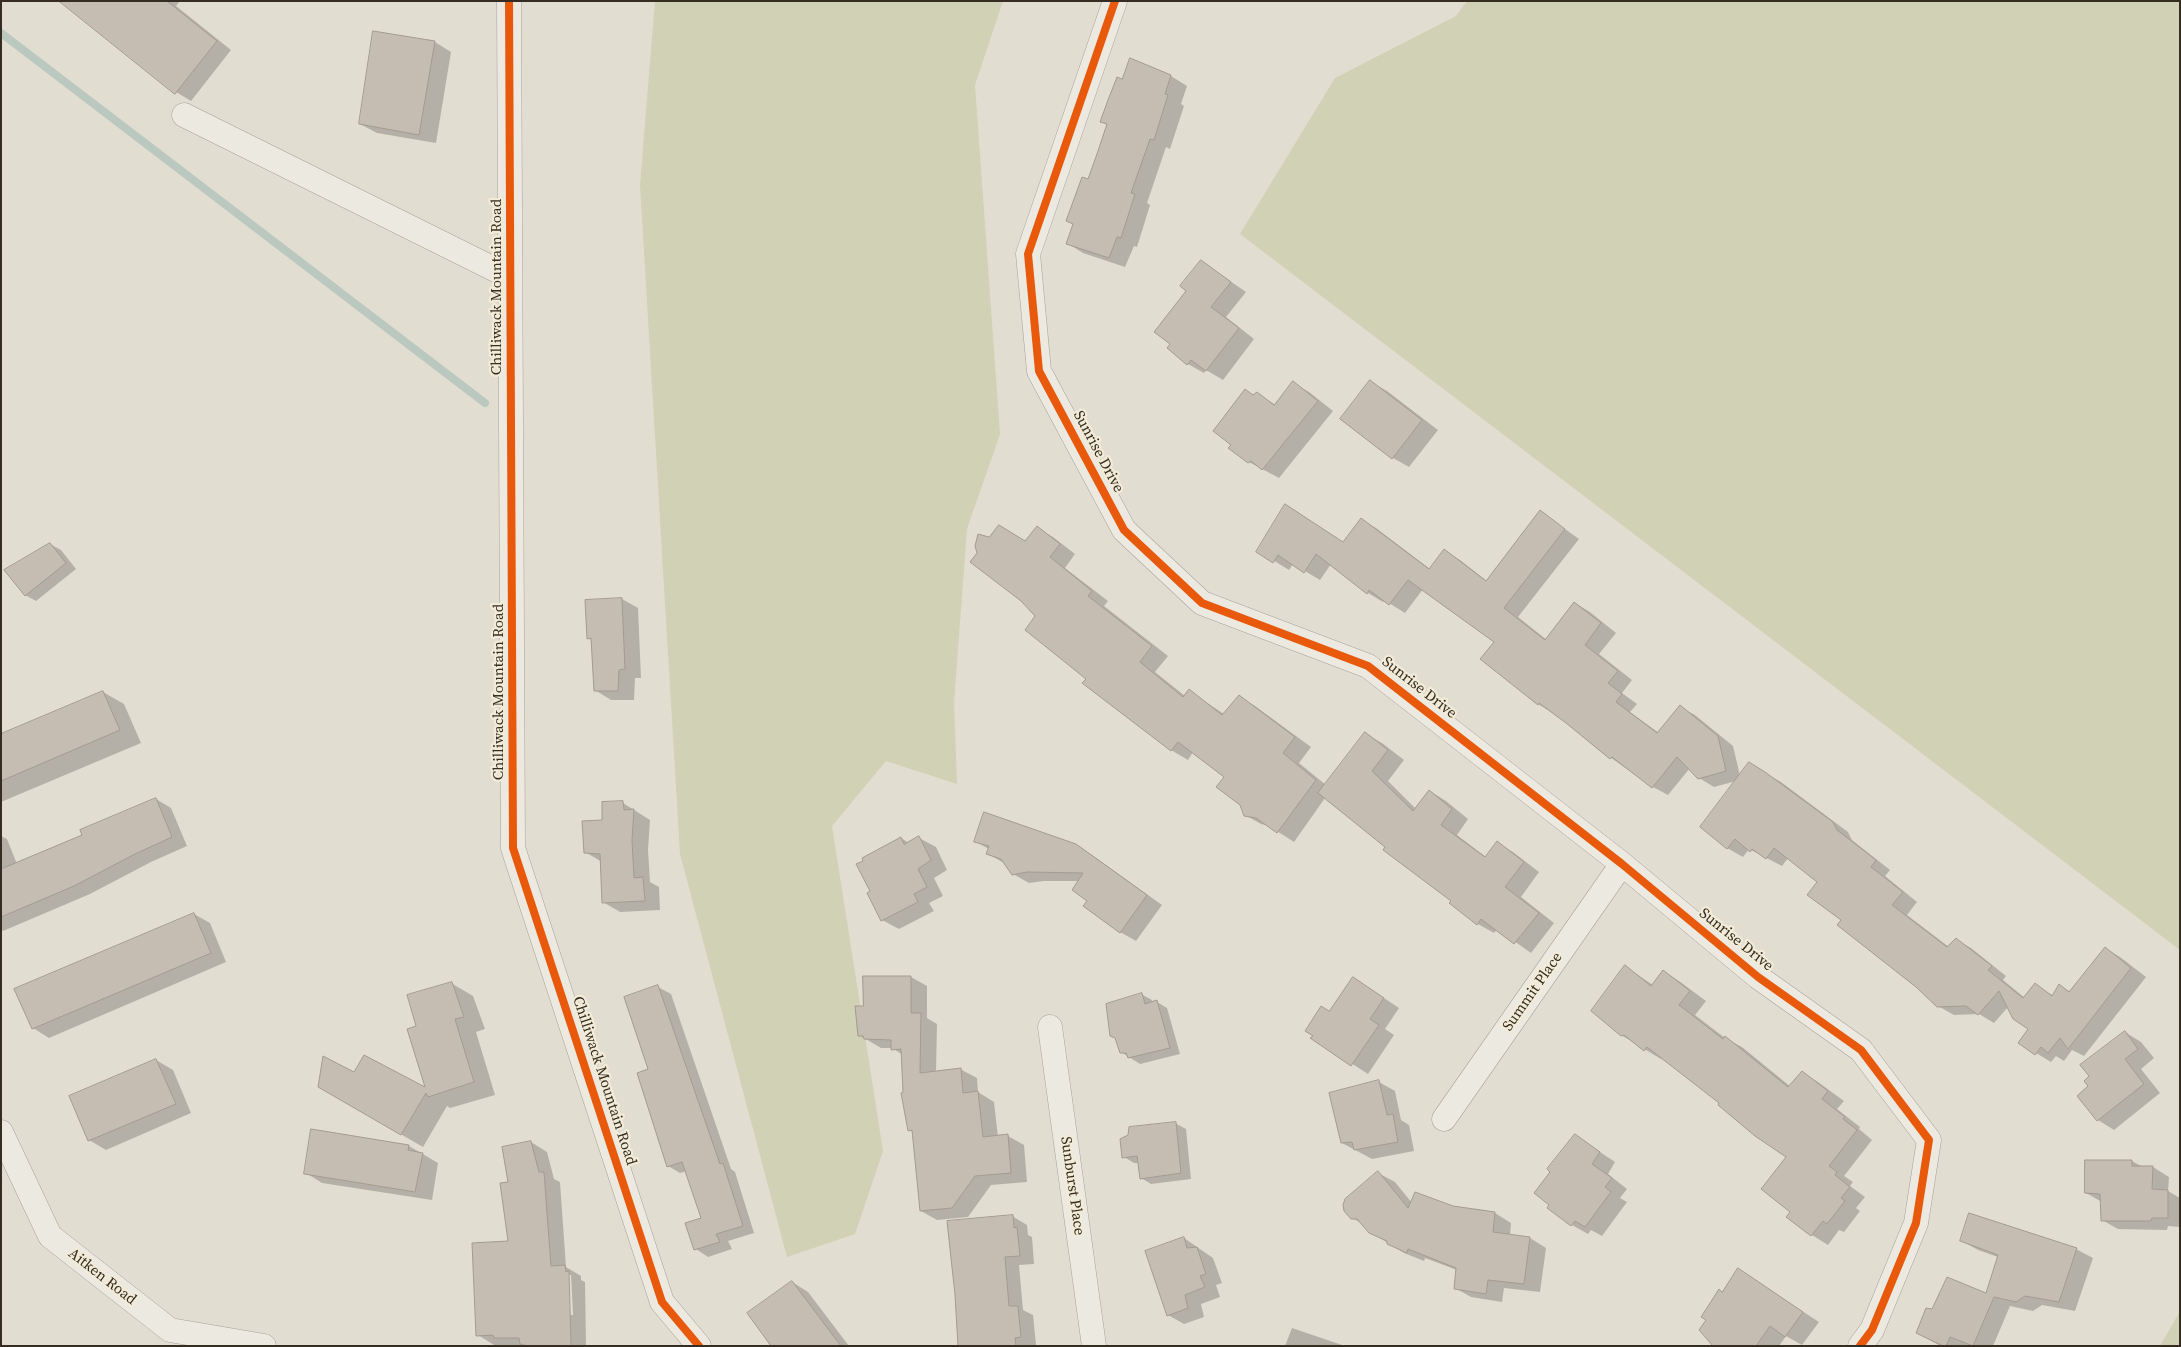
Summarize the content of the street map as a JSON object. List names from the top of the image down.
{
  "streets": {
    "street": [
      "Chilliwack Mountain Road",
      "Sunrise Drive",
      "Summit Place",
      "Sunburst Place",
      "Aitken Road"
    ]
  },
  "crossings": [
    ["Sunrise Drive", "Summit Place"]
  ]
}
